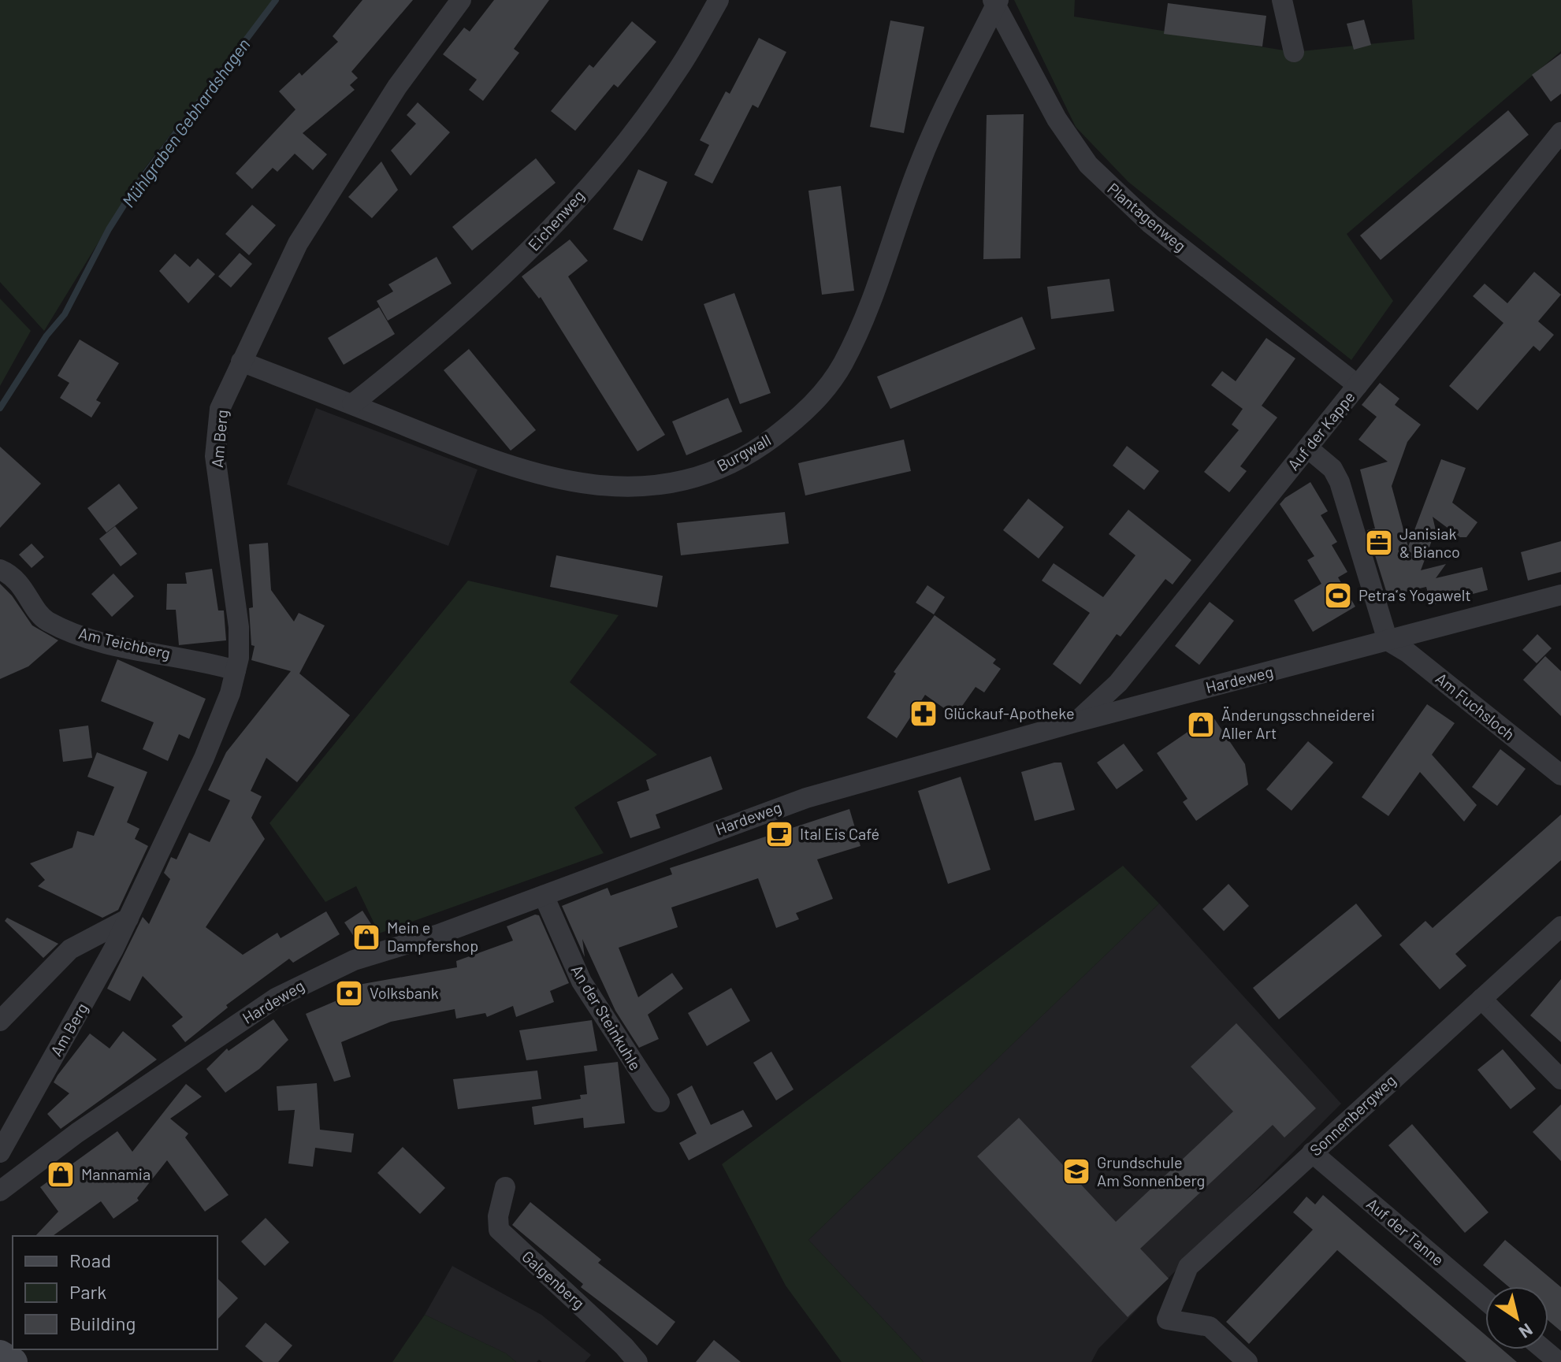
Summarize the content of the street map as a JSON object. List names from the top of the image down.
{
  "streets": {
    "street": [
      "Plantagenweg",
      "Eichenweg",
      "Auf der Kappe",
      "Am Berg",
      "Burgwall",
      "Am Teichberg",
      "Hardeweg",
      "Am Fuchsloch",
      "An der Steinkuhle",
      "Sonnenbergweg",
      "Auf der Tanne",
      "Galgenberg"
    ]
  },
  "crossings": [
    ["Plantagenweg", "Auf der Kappe"],
    ["Plantagenweg", "Burgwall"],
    ["Eichenweg", "Burgwall"],
    ["Auf der Kappe", "Hardeweg"],
    ["Am Berg", "Burgwall"],
    ["Am Berg", "Am Teichberg"],
    ["Hardeweg", "Am Fuchsloch"],
    ["Hardeweg", "An der Steinkuhle"],
    ["Sonnenbergweg", "Auf der Tanne"]
  ],
  "water": ["Mühlgraben Gebhardshagen"],
  "places": {
    "office": ["Janisiak & Bianco"],
    "sports": ["Petra´s Yogawelt"],
    "pharmacy": ["Glückauf-Apotheke"],
    "shop": ["Änderungsschneiderei Aller Art", "Mein e Dampfershop", "Mannamia"],
    "cafe": ["Ital Eis Café"],
    "bank": ["Volksbank"],
    "school or university": ["Grundschule Am Sonnenberg"]
  },
  "legend": ["Road", "Park", "Building"],
  "north": "bottom right"
}
